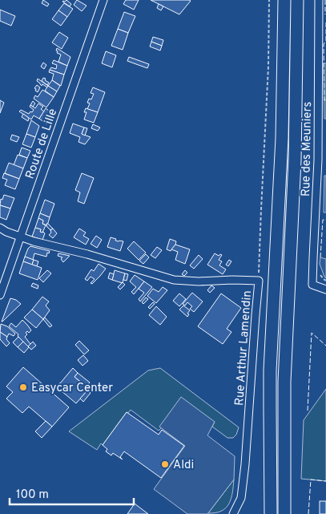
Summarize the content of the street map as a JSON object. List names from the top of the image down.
{
  "streets": {
    "street": ["Route de Lille", "Rue des Meuniers", "Rue Arthur Lamendin"]
  },
  "crossings": [
    ["Route de Lille", "Rue Arthur Lamendin"]
  ],
  "places": ["Easycar Center", "Aldi"],
  "scale_bar": "100 m"
}
